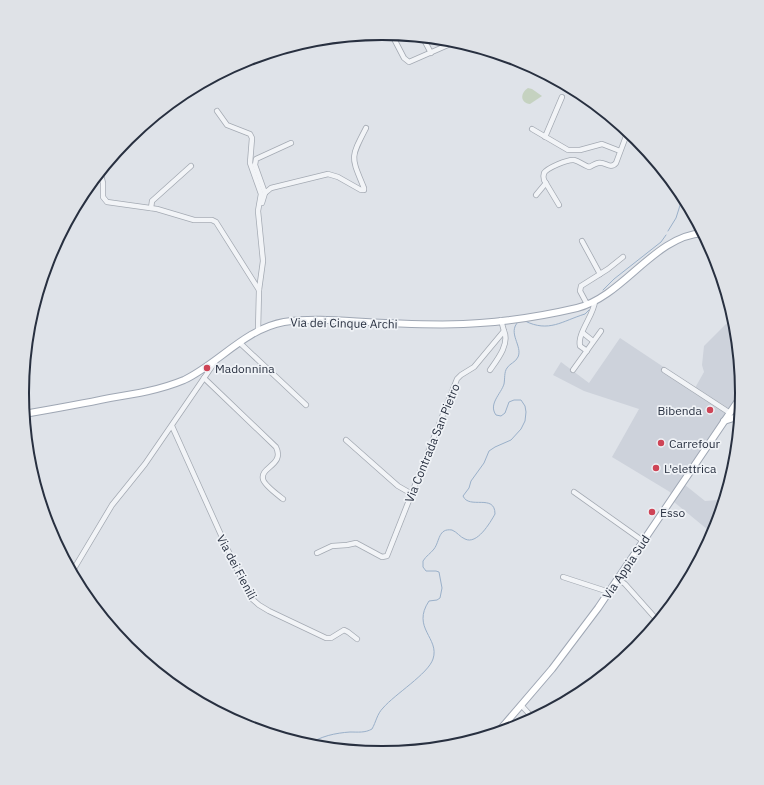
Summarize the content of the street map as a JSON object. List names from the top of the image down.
{
  "streets": {
    "main road": ["Via dei Cinque Archi", "Via Appia Sud"],
    "street": ["Via Contrada San Pietro", "Via dei Fienili"]
  },
  "places": [
    "Madonnina",
    "Bibenda",
    "Carrefour",
    "L'elettrica",
    "Esso"
  ]
}
